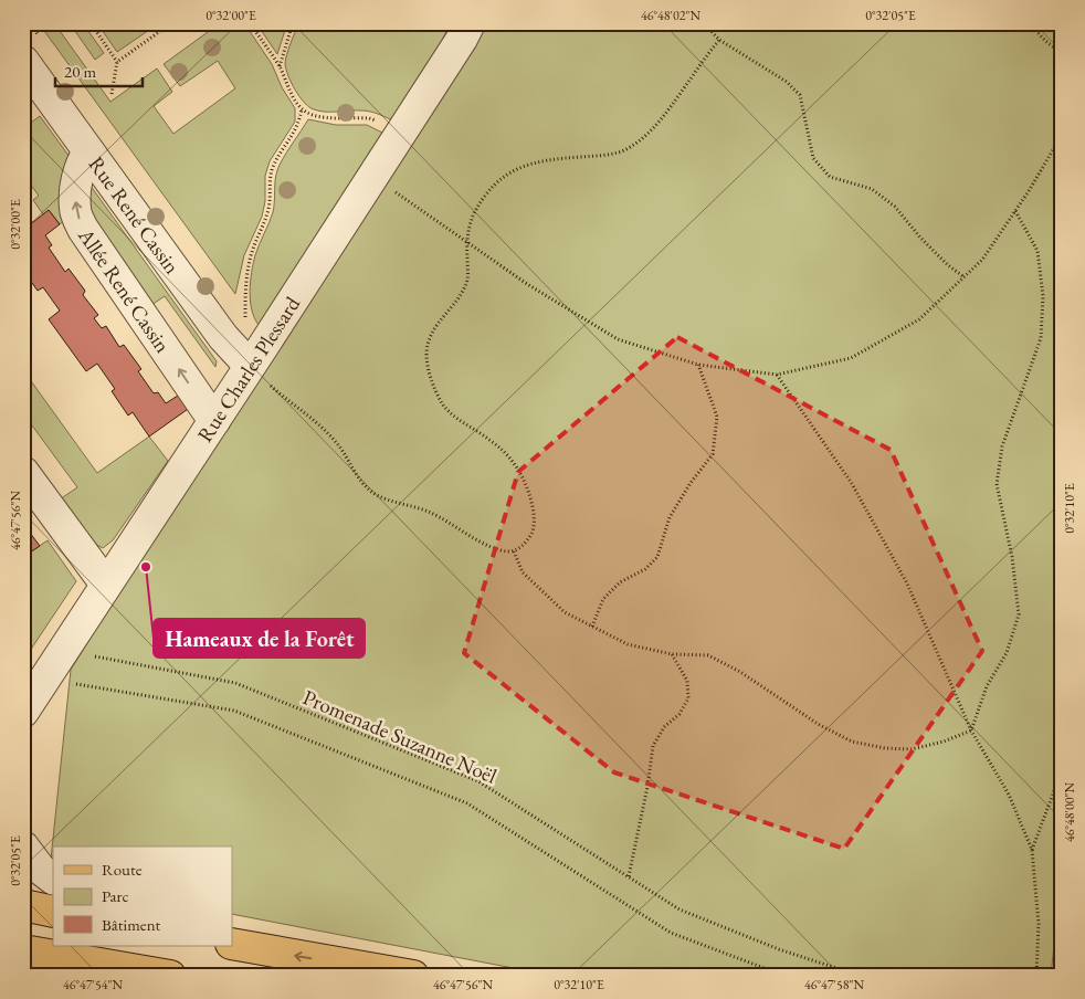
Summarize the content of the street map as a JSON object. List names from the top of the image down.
{
  "streets": {
    "street": ["Rue René Cassin", "Allée René Cassin", "Rue Charles Plessard"],
    "path": ["Promenade Suzanne Noël"]
  },
  "crossings": [
    ["Rue René Cassin", "Allée René Cassin"],
    ["Rue René Cassin", "Rue Charles Plessard"],
    ["Allée René Cassin", "Rue Charles Plessard"],
    ["Rue Charles Plessard", "Promenade Suzanne Noël"]
  ],
  "one_way": ["Allée René Cassin"],
  "places": ["Hameaux de la Forêt"],
  "legend": ["Route", "Parc", "Bâtiment"],
  "scale_bar": "20 m",
  "coordinates": [
    "0°32'00\"E",
    "46°48'02\"N",
    "0°32'05\"E",
    "0°32'10\"E",
    "46°47'56\"N",
    "46°48'00\"N",
    "46°47'54\"N",
    "46°47'58\"N"
  ]
}
